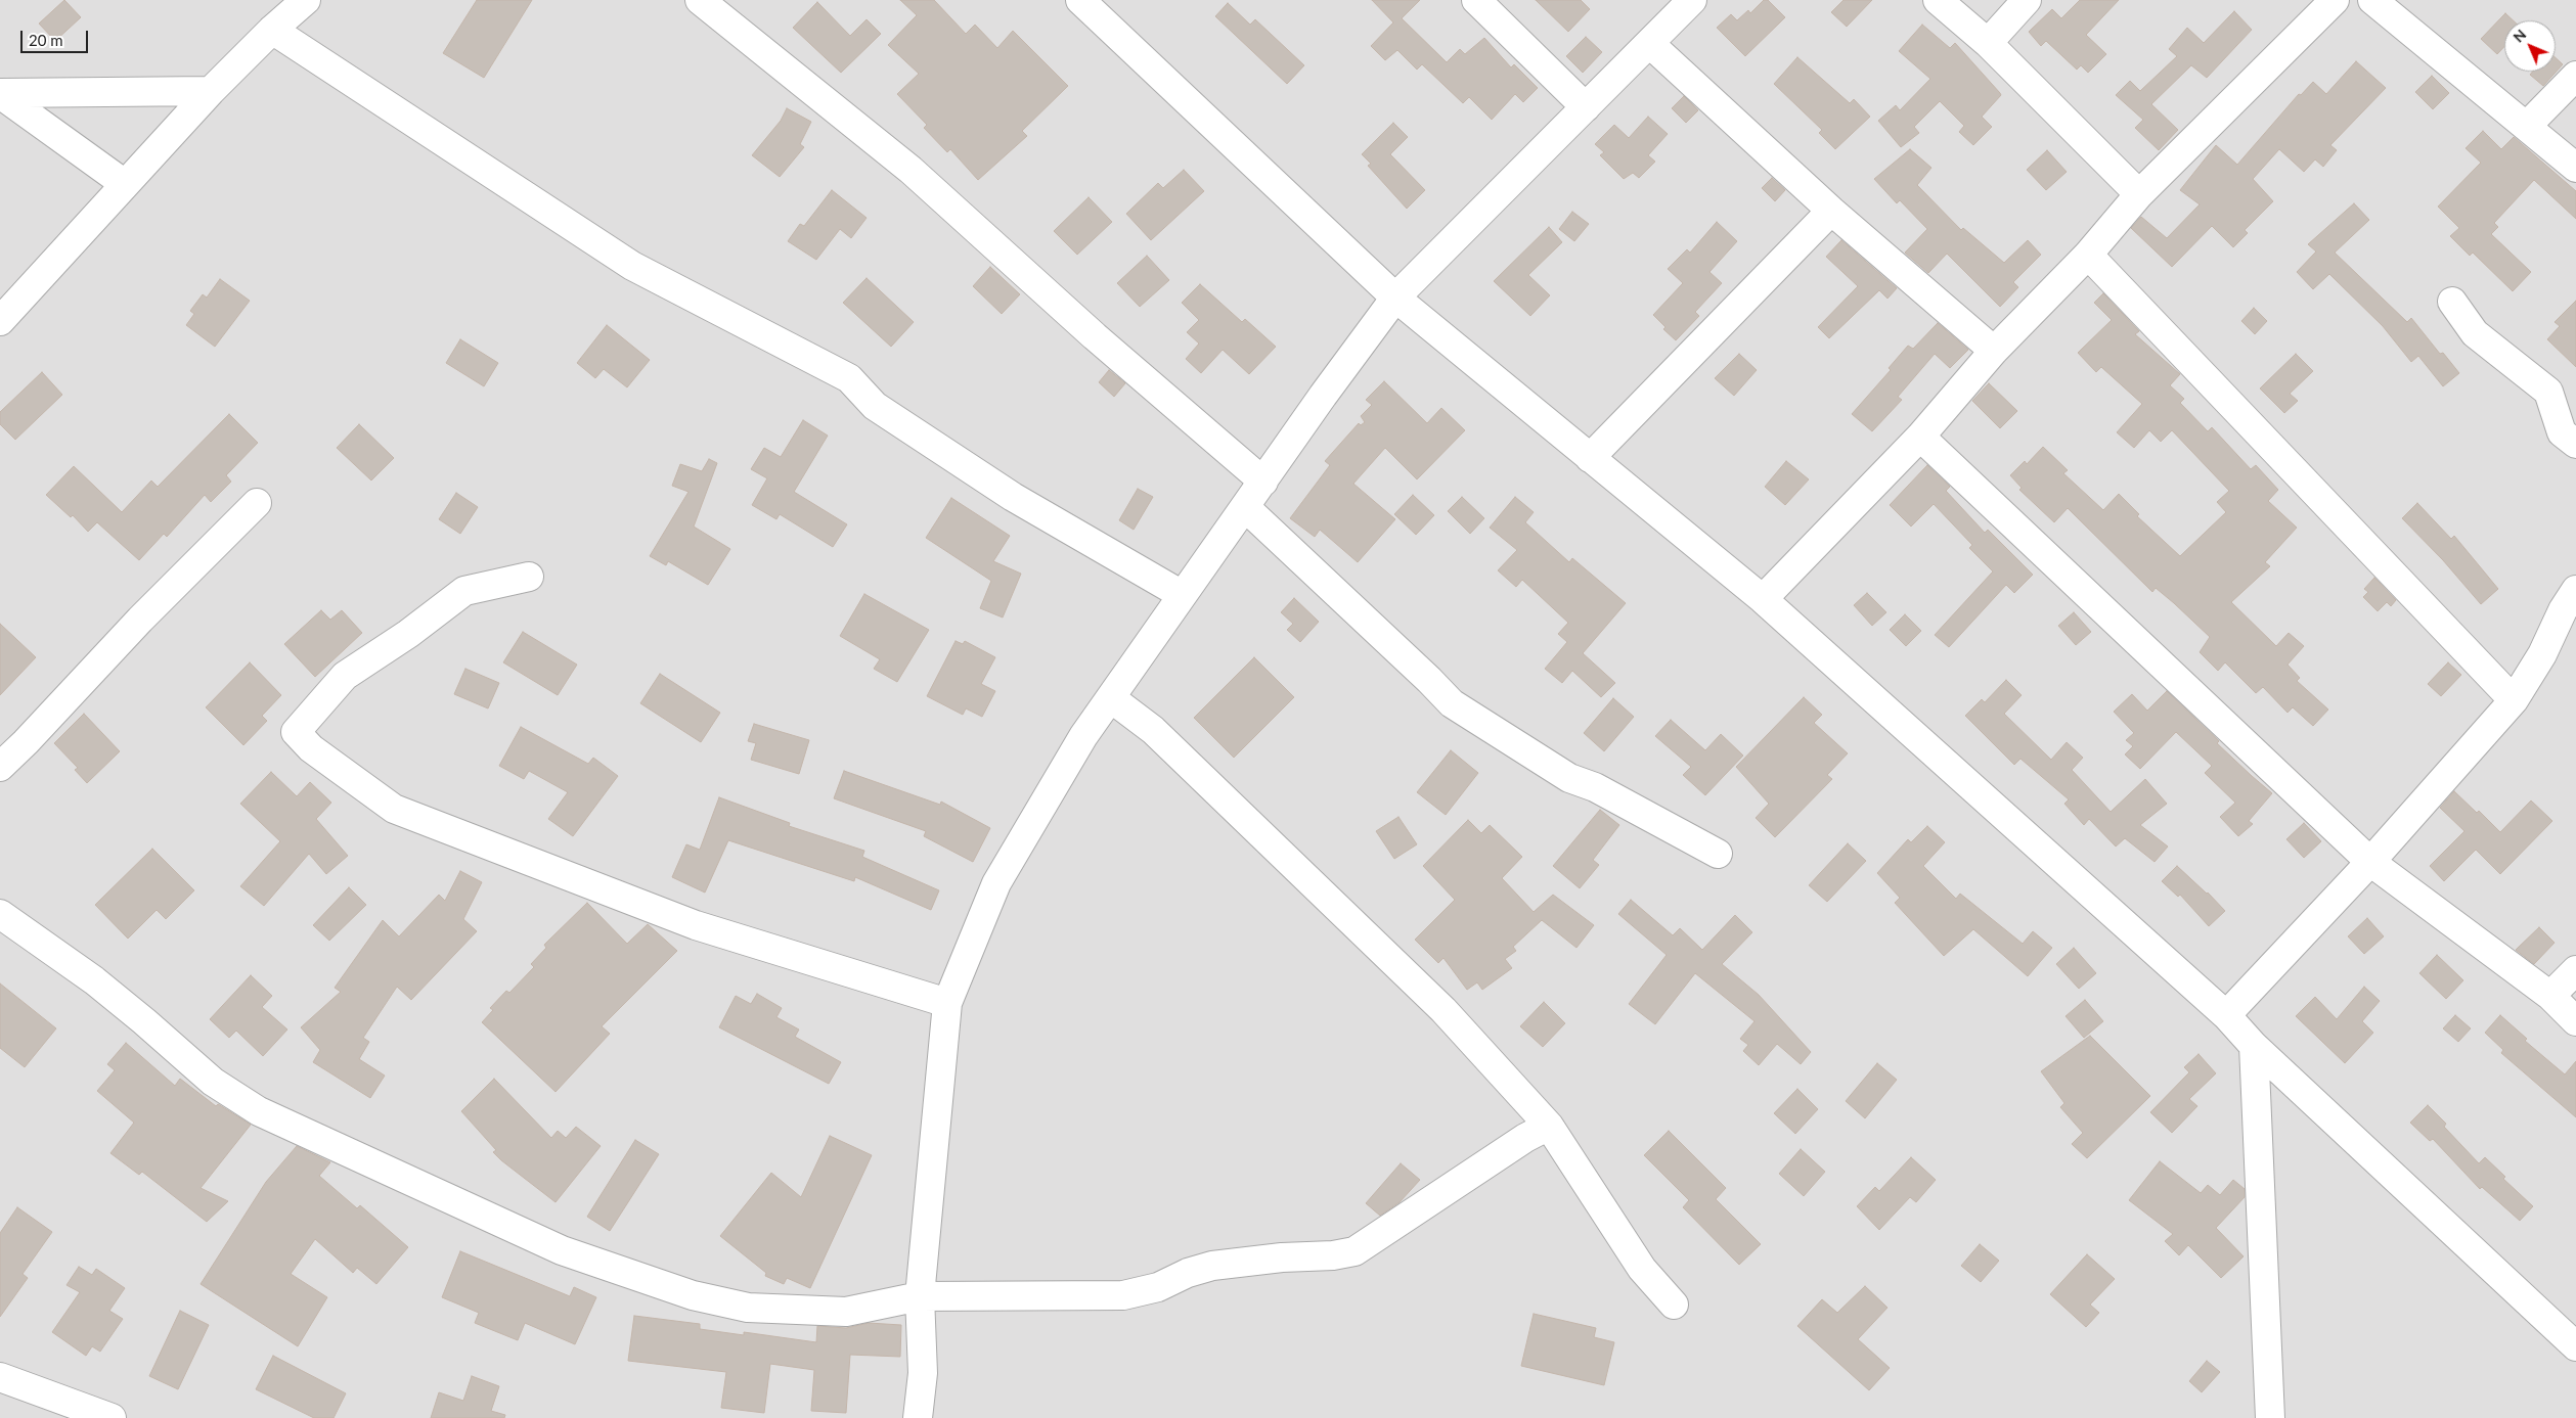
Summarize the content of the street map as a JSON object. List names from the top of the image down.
{
  "scale_bar": "20 m",
  "north": "top left"
}
